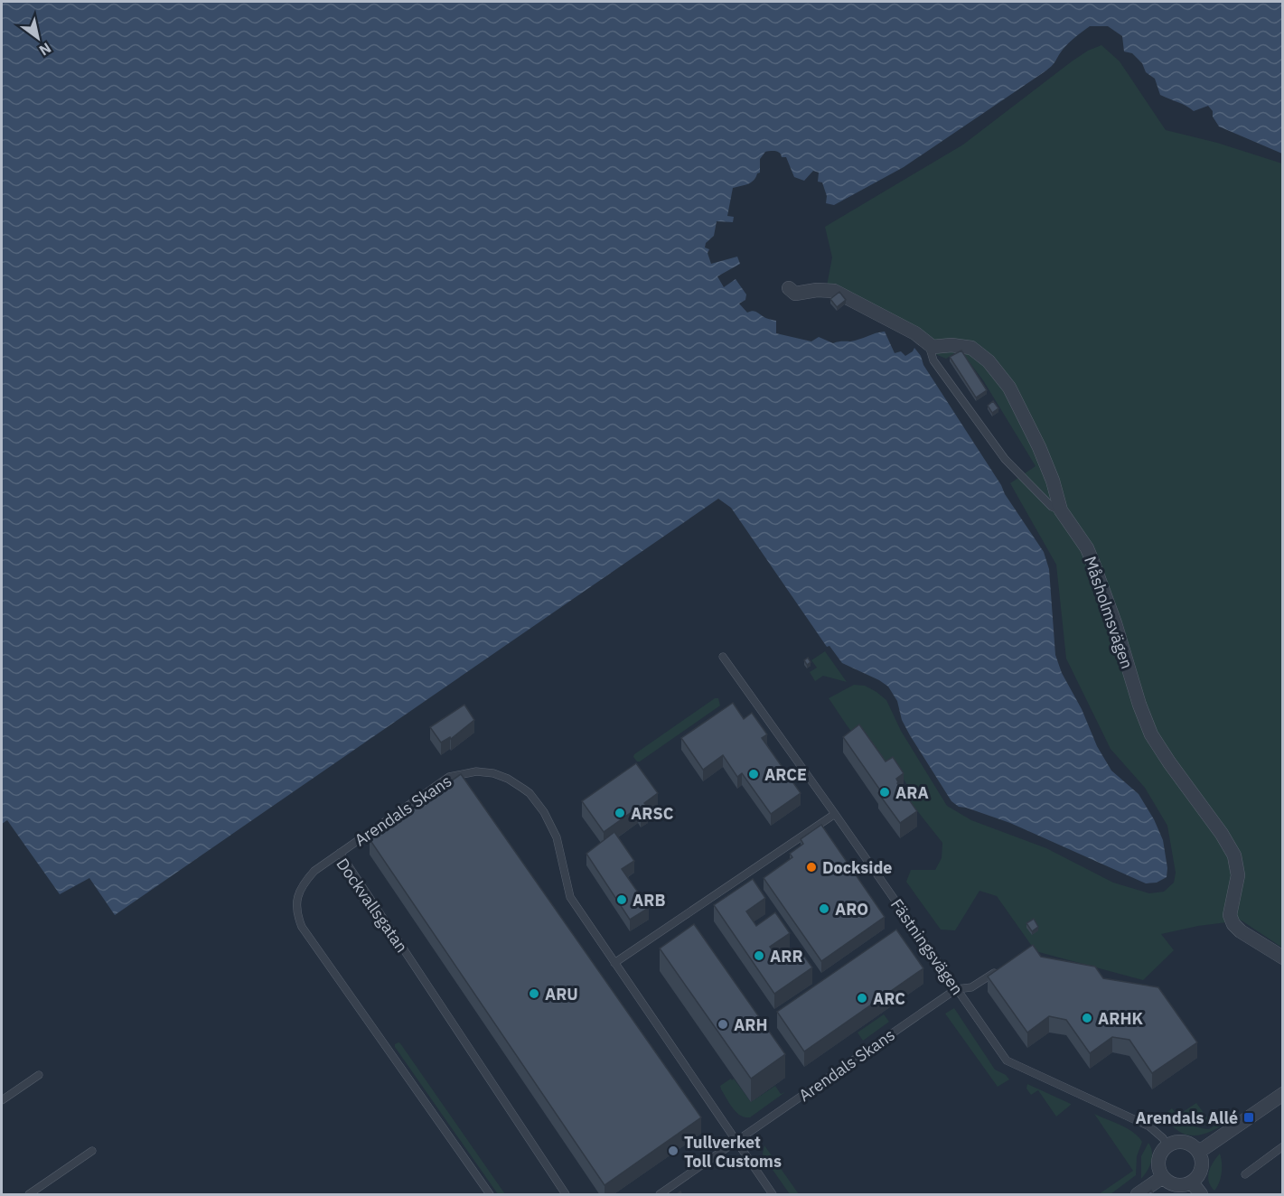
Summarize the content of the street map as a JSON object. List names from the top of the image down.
{
  "streets": {
    "street": ["Måsholmsvägen"],
    "lane": ["Arendals Skans", "Dockvallsgatan", "Fästningsvägen"]
  },
  "crossings": [
    ["Arendals Skans", "Dockvallsgatan"],
    ["Arendals Skans", "Fästningsvägen"]
  ],
  "places": {
    "other": [
      "ARCE",
      "ARA",
      "ARSC",
      "Dockside",
      "ARB",
      "ARO",
      "ARR",
      "ARU",
      "ARC",
      "ARHK",
      "ARH",
      "Tullverket Toll Customs"
    ],
    "transit": ["Arendals Allé"]
  },
  "north": "bottom right"
}
